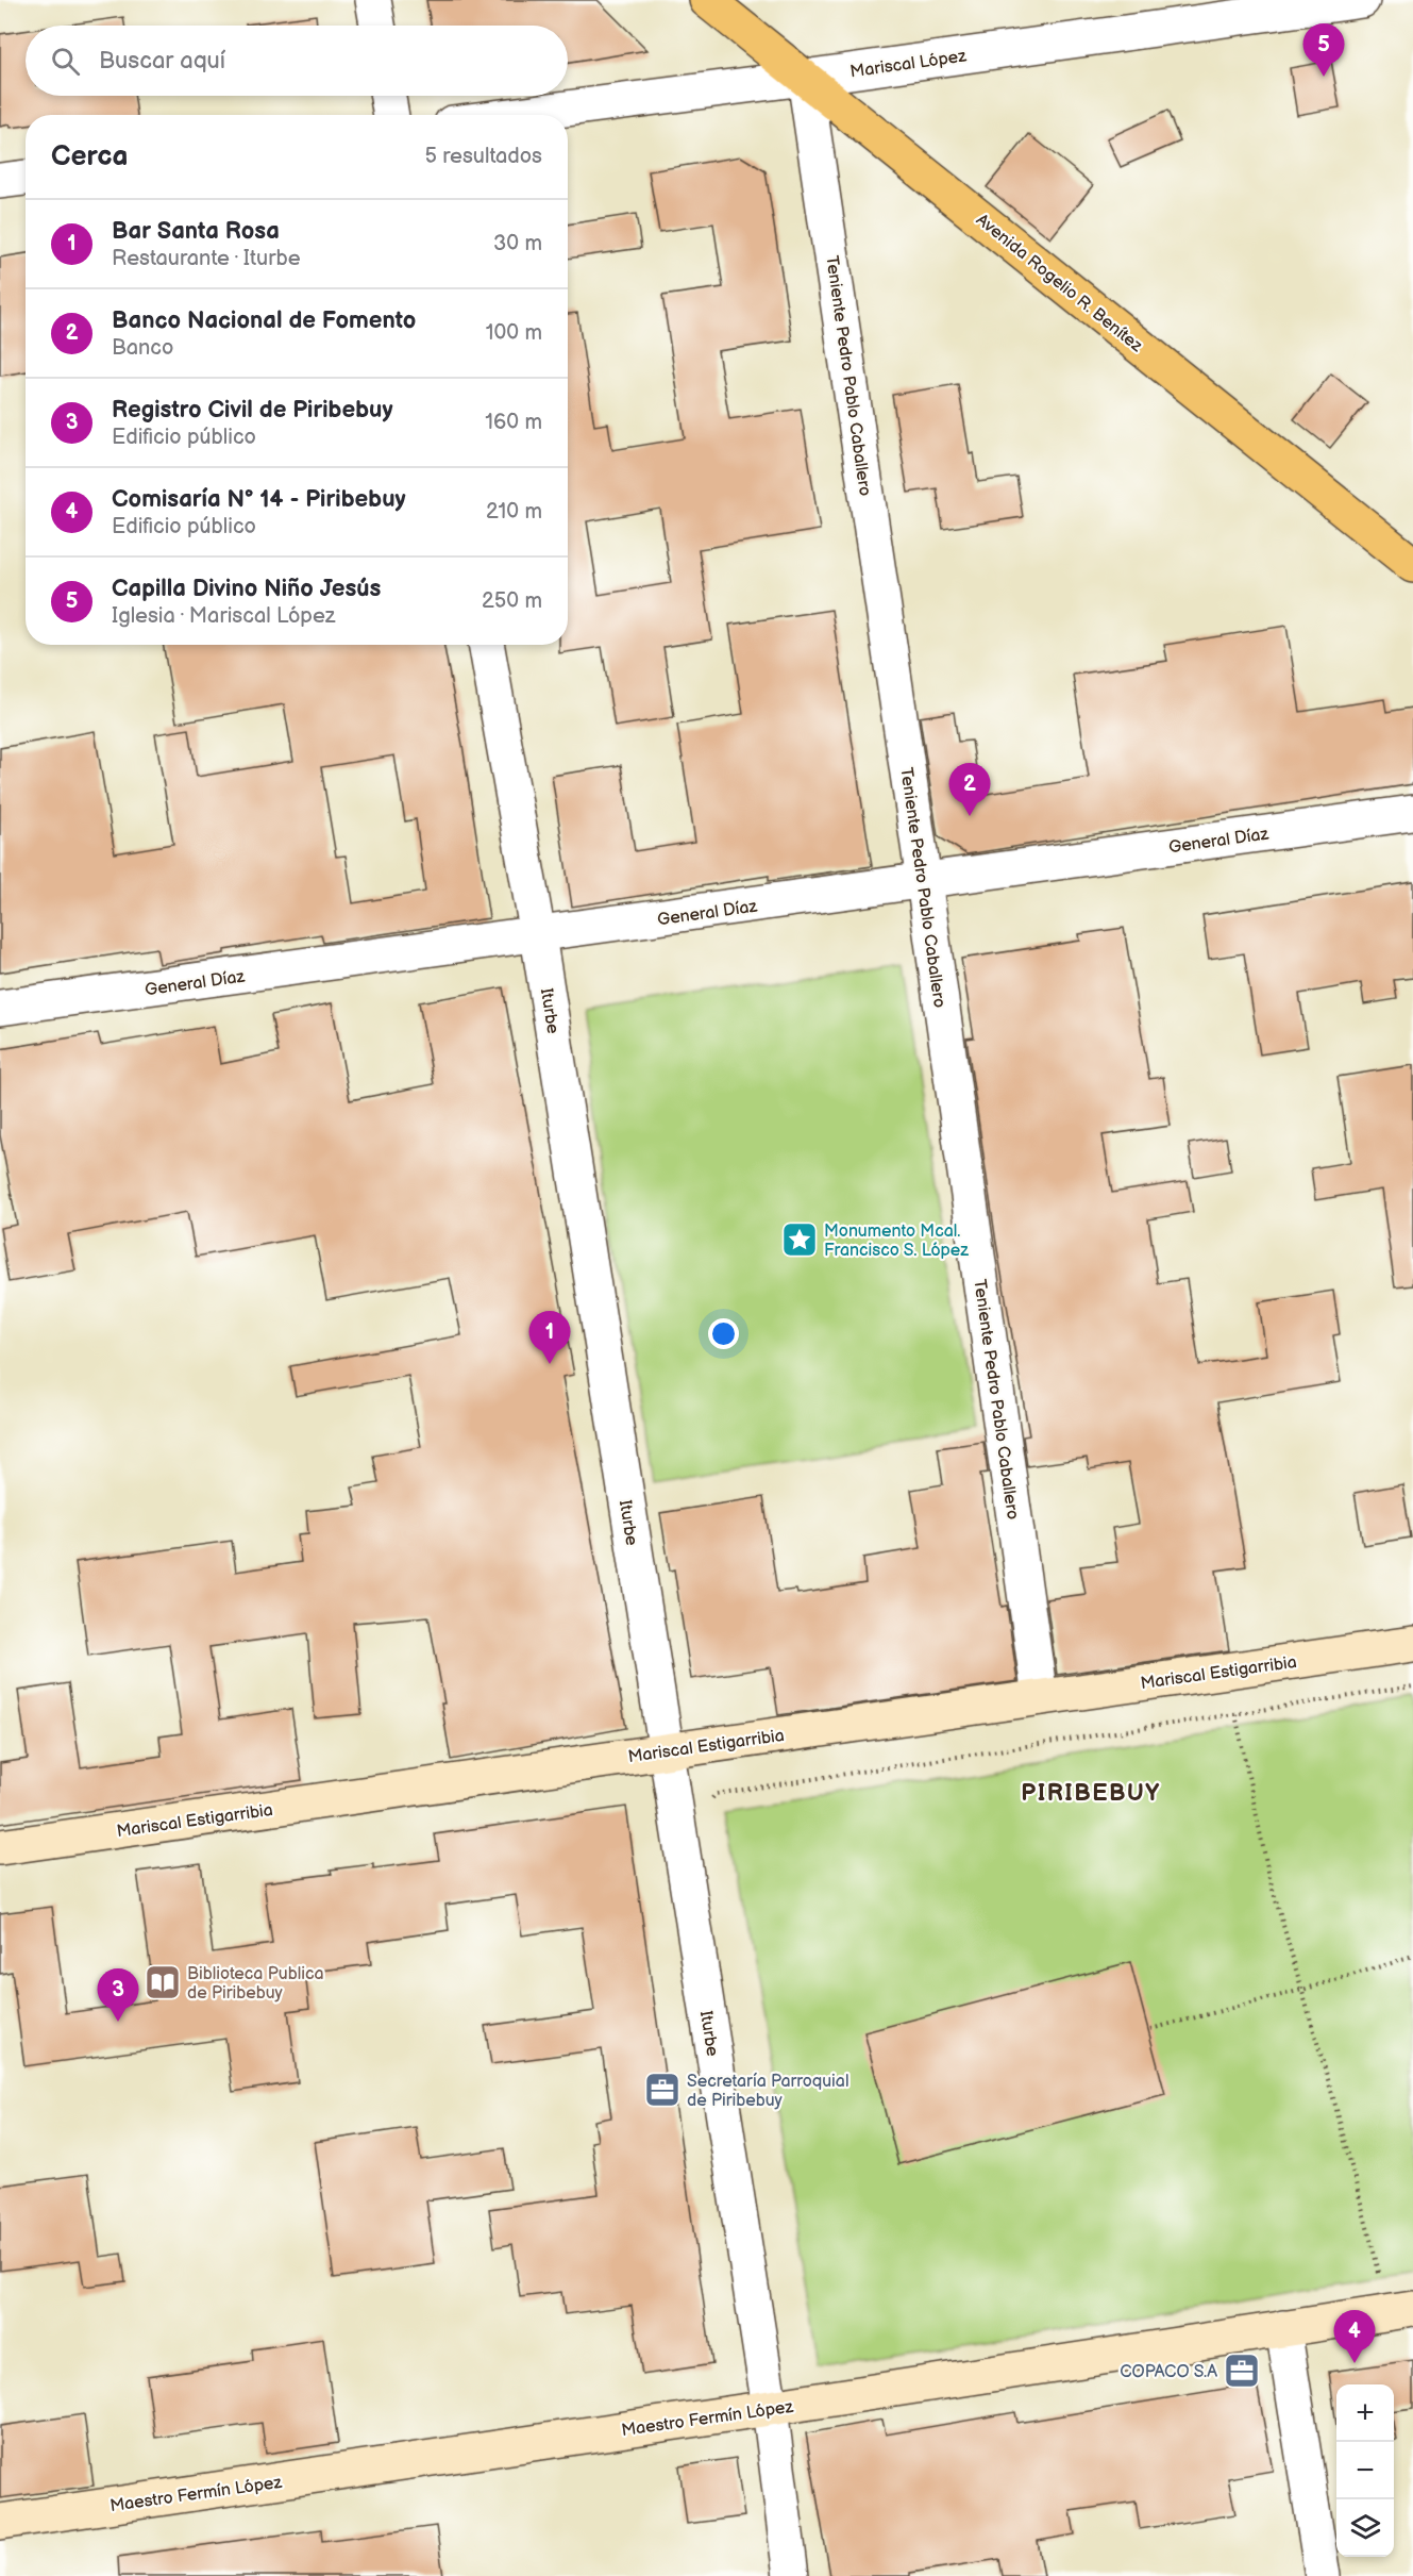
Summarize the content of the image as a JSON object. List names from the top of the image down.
{
  "streets": {
    "main road": ["Avenida Rogelio R. Benítez"],
    "street": [
      "Mariscal López",
      "Teniente Pedro Pablo Caballero",
      "General Díaz",
      "Iturbe",
      "Mariscal Estigarribia",
      "Maestro Fermín López"
    ]
  },
  "crossings": [
    ["Mariscal López", "Avenida Rogelio R. Benítez"],
    ["Mariscal López", "Teniente Pedro Pablo Caballero"],
    ["Avenida Rogelio R. Benítez", "Teniente Pedro Pablo Caballero"],
    ["Teniente Pedro Pablo Caballero", "General Díaz"],
    ["Teniente Pedro Pablo Caballero", "Mariscal Estigarribia"],
    ["General Díaz", "Iturbe"],
    ["Iturbe", "Mariscal Estigarribia"],
    ["Iturbe", "Maestro Fermín López"]
  ],
  "districts": ["PIRIBEBUY"],
  "places": {
    "place": ["Monumento Mcal. Francisco S. López"],
    "library": ["Biblioteca Publica de Piribebuy"],
    "office": ["Secretaría Parroquial de Piribebuy", "COPACO S.A"]
  },
  "page": {
    "pins": [
      "5",
      "2",
      "1",
      "3",
      "4"
    ],
    "search": "Buscar aquí",
    "heading": ["Cerca", "5 resultados"],
    "list": [
      {
        "mark": "1",
        "name": "Bar Santa Rosa",
        "note": "Restaurante · Iturbe",
        "value": "30 m"
      },
      {
        "mark": "2",
        "name": "Banco Nacional de Fomento",
        "note": "Banco",
        "value": "100 m"
      },
      {
        "mark": "3",
        "name": "Registro Civil de Piribebuy",
        "note": "Edificio público",
        "value": "160 m"
      },
      {
        "mark": "4",
        "name": "Comisaría N° 14 - Piribebuy",
        "note": "Edificio público",
        "value": "210 m"
      },
      {
        "mark": "5",
        "name": "Capilla Divino Niño Jesús",
        "note": "Iglesia · Mariscal López",
        "value": "250 m"
      }
    ],
    "map_buttons": ["+", "−"]
  }
}
